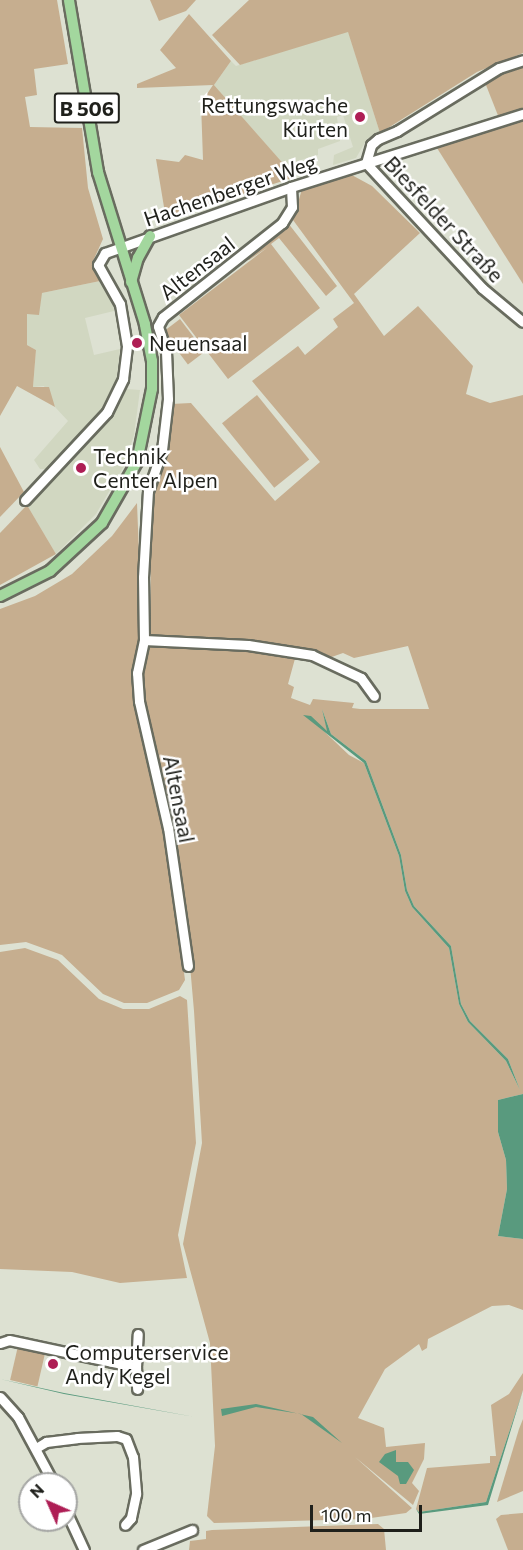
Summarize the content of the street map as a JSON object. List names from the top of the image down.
{
  "streets": {
    "main road": ["B 506"],
    "street": ["Hachenberger Weg", "Biesfelder Straße", "Altensaal"]
  },
  "crossings": [
    ["B 506", "Hachenberger Weg"],
    ["Hachenberger Weg", "Biesfelder Straße"],
    ["Hachenberger Weg", "Altensaal"]
  ],
  "places": [
    "Rettungswache Kürten",
    "Neuensaal",
    "Technik Center Alpen",
    "Computerservice Andy Kegel"
  ],
  "scale_bar": "100 m",
  "north": "top left"
}
